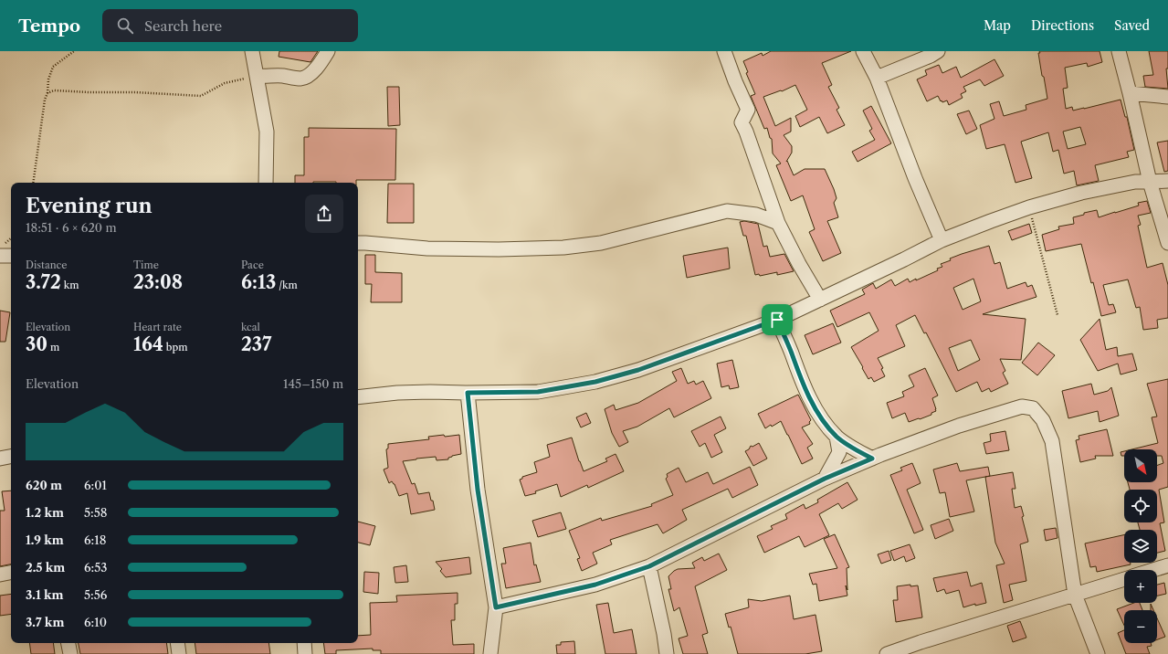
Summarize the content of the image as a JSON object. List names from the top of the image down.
{
  "north": "bottom right",
  "page": {
    "header": "Tempo",
    "search": "Search here",
    "nav": ["Map", "Directions", "Saved"],
    "heading": ["Evening run", "18:51 · 6 × 620 m"],
    "stats": [
      ["Distance", "3.72 km"],
      ["Time", "23:08"],
      ["Pace", "6:13 /km"],
      ["Elevation", "30 m"],
      ["Heart rate", "164 bpm"],
      ["kcal", "237"]
    ],
    "chart": ["Elevation", "145–150 m"],
    "map_buttons": ["+", "−"],
    "list": [
      {
        "name": "620 m",
        "note": "6:01"
      },
      {
        "name": "1.2 km",
        "note": "5:58"
      },
      {
        "name": "1.9 km",
        "note": "6:18"
      },
      {
        "name": "2.5 km",
        "note": "6:53"
      },
      {
        "name": "3.1 km",
        "note": "5:56"
      },
      {
        "name": "3.7 km",
        "note": "6:10"
      }
    ]
  }
}
